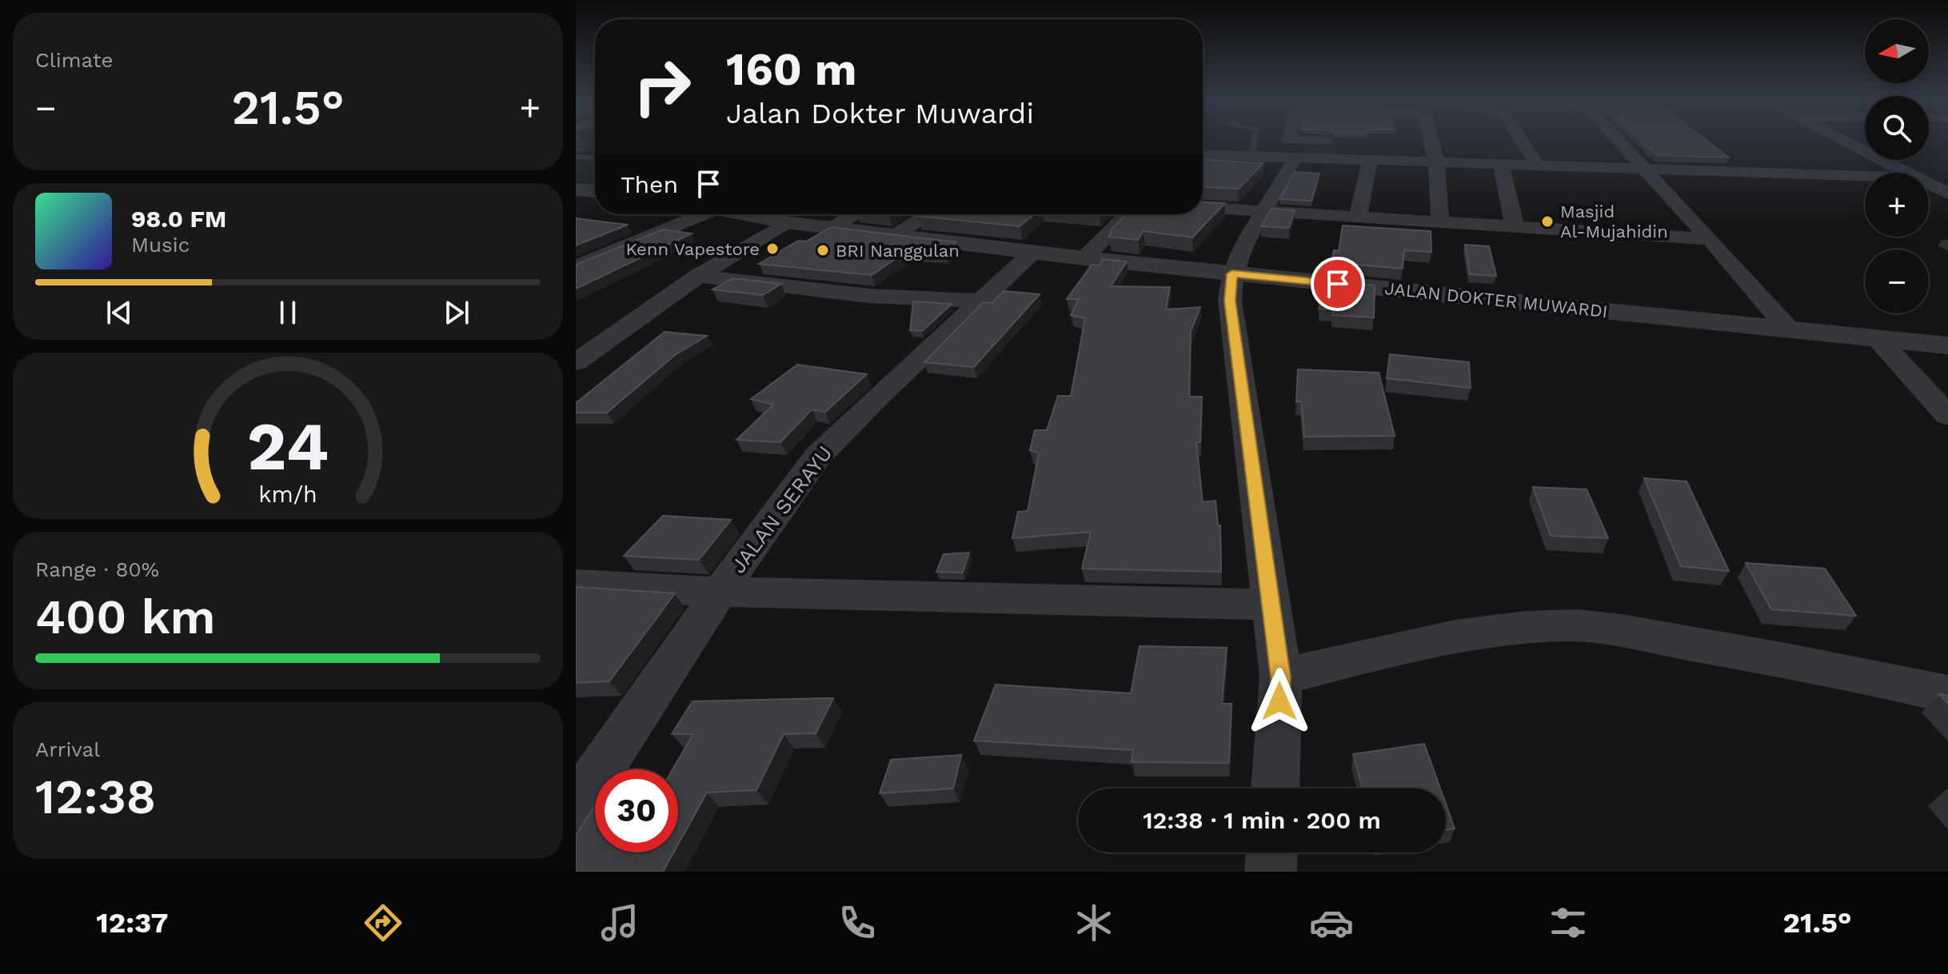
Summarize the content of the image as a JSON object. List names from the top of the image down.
{
  "streets": {
    "street": ["JALAN DOKTER MUWARDI", "JALAN SERAYU"]
  },
  "crossings": [
    ["JALAN DOKTER MUWARDI", "JALAN SERAYU"]
  ],
  "places": ["Masjid Al-Mujahidin", "Kenn Vapestore", "BRI Nanggulan"],
  "north": "left",
  "page": {
    "tile": [
      "Climate",
      ["Range · 80%", "400 km"],
      ["Arrival", "12:38"]
    ],
    "map_buttons": ["+", "−"],
    "turn": ["160 m", "Jalan Dokter Muwardi"],
    "heat": ["−", "21.5°", "+"],
    "then": "Then",
    "song": ["98.0 FM", "Music"],
    "limit": "30",
    "trip": "12:38 · 1 min · 200 m",
    "tabs": ["12:37", "21.5°"],
    "gauge": ["24", "km/h"]
  }
}
